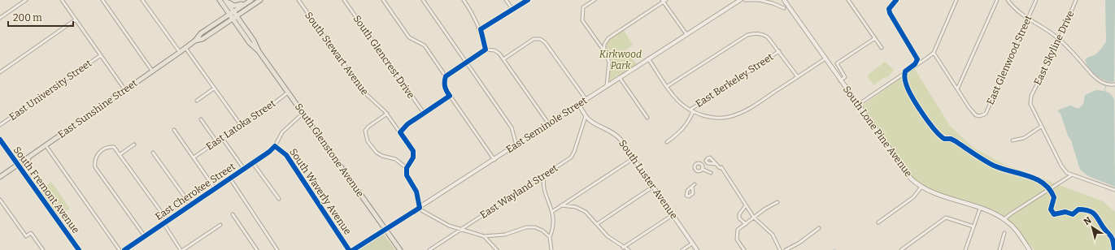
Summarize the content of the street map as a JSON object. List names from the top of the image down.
{
  "streets": {
    "main road": [
      "East Sunshine Street",
      "South Lone Pine Avenue",
      "South Glenstone Avenue",
      "South Fremont Avenue"
    ],
    "street": [
      "East Skyline Drive",
      "South Stewart Avenue",
      "South Glencrest Drive",
      "East Glenwood Street",
      "East Berkeley Street",
      "East University Street",
      "East Latoka Street",
      "East Seminole Street",
      "South Luster Avenue",
      "East Cherokee Street",
      "South Waverly Avenue",
      "East Wayland Street"
    ]
  },
  "crossings": [
    ["East Sunshine Street", "South Glenstone Avenue"],
    ["East Sunshine Street", "South Fremont Avenue"],
    ["East Latoka Street", "South Glenstone Avenue"],
    ["East Seminole Street", "South Glenstone Avenue"],
    ["East Seminole Street", "South Luster Avenue"],
    ["South Glenstone Avenue", "East Cherokee Street"],
    ["South Luster Avenue", "East Wayland Street"],
    ["East Cherokee Street", "South Waverly Avenue"]
  ],
  "parks": ["Kirkwood Park"],
  "scale_bar": "200 m",
  "north": "top left"
}
